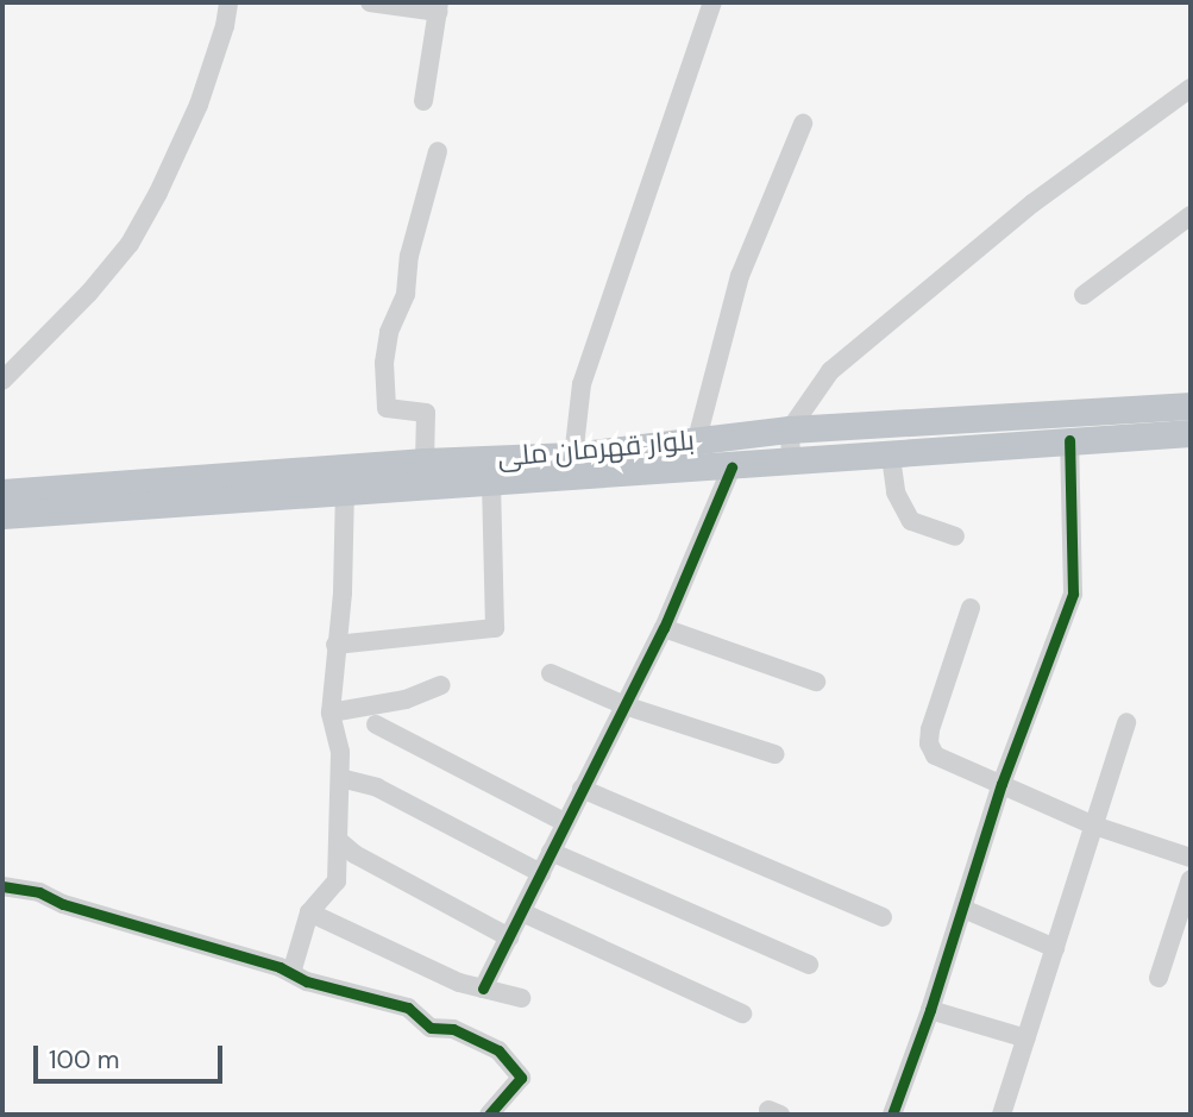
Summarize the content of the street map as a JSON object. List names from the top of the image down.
{
  "streets": {
    "highway": ["بلوار قهرمان ملی"]
  },
  "scale_bar": "100 m"
}
